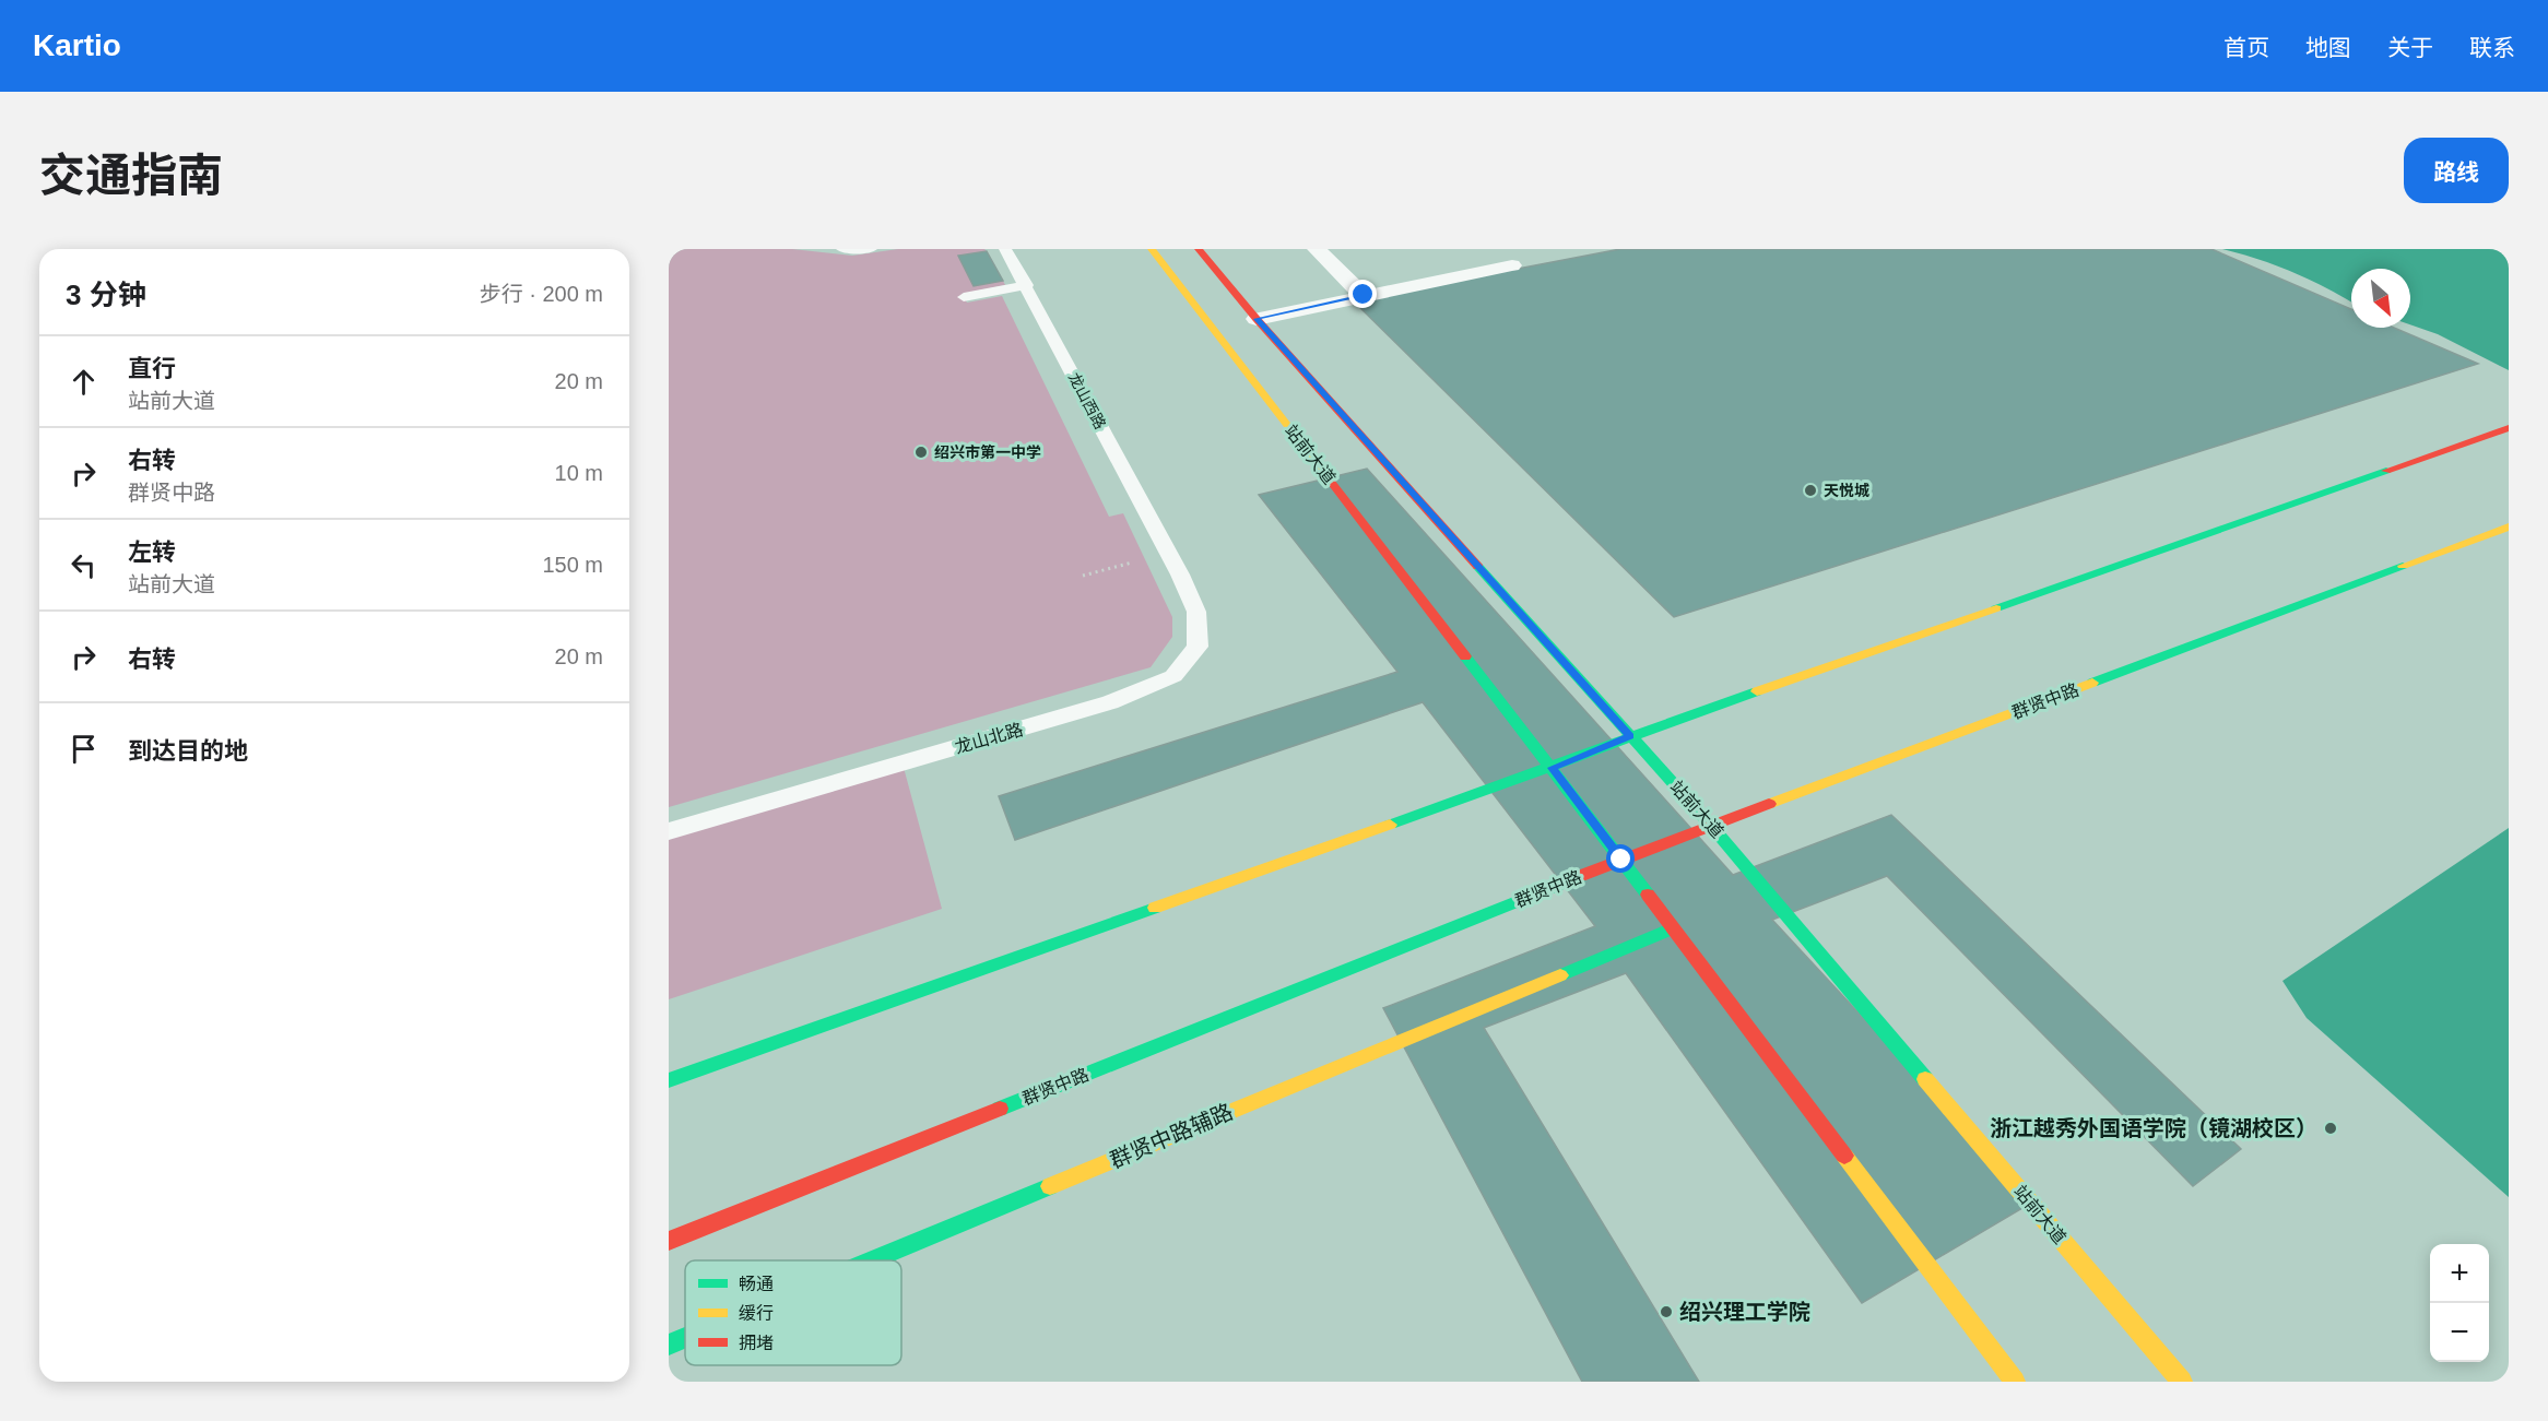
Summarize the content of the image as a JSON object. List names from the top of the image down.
{
  "streets": {
    "main road": ["站前大道", "群贤中路", "群贤中路辅路"],
    "lane": ["龙山西路", "龙山北路"]
  },
  "crossings": [
    ["龙山西路", "龙山北路"],
    ["站前大道", "群贤中路"],
    ["站前大道", "群贤中路辅路"]
  ],
  "places": [
    "绍兴市第一中学",
    "天悦城",
    "浙江越秀外国语学院（镜湖校区）",
    "绍兴理工学院"
  ],
  "legend": ["畅通", "缓行", "拥堵"],
  "north": "bottom right",
  "page": {
    "header": "Kartio",
    "nav": [
      "首页",
      "地图",
      "关于",
      "联系"
    ],
    "title": "交通指南",
    "buttons": "路线",
    "heading": ["3 分钟", "步行 · 200 m"],
    "list": [
      ["直行", "站前大道", "20 m"],
      ["右转", "群贤中路", "10 m"],
      ["左转", "站前大道", "150 m"],
      ["右转", "20 m"],
      "到达目的地"
    ],
    "map_buttons": ["+", "−"]
  }
}
